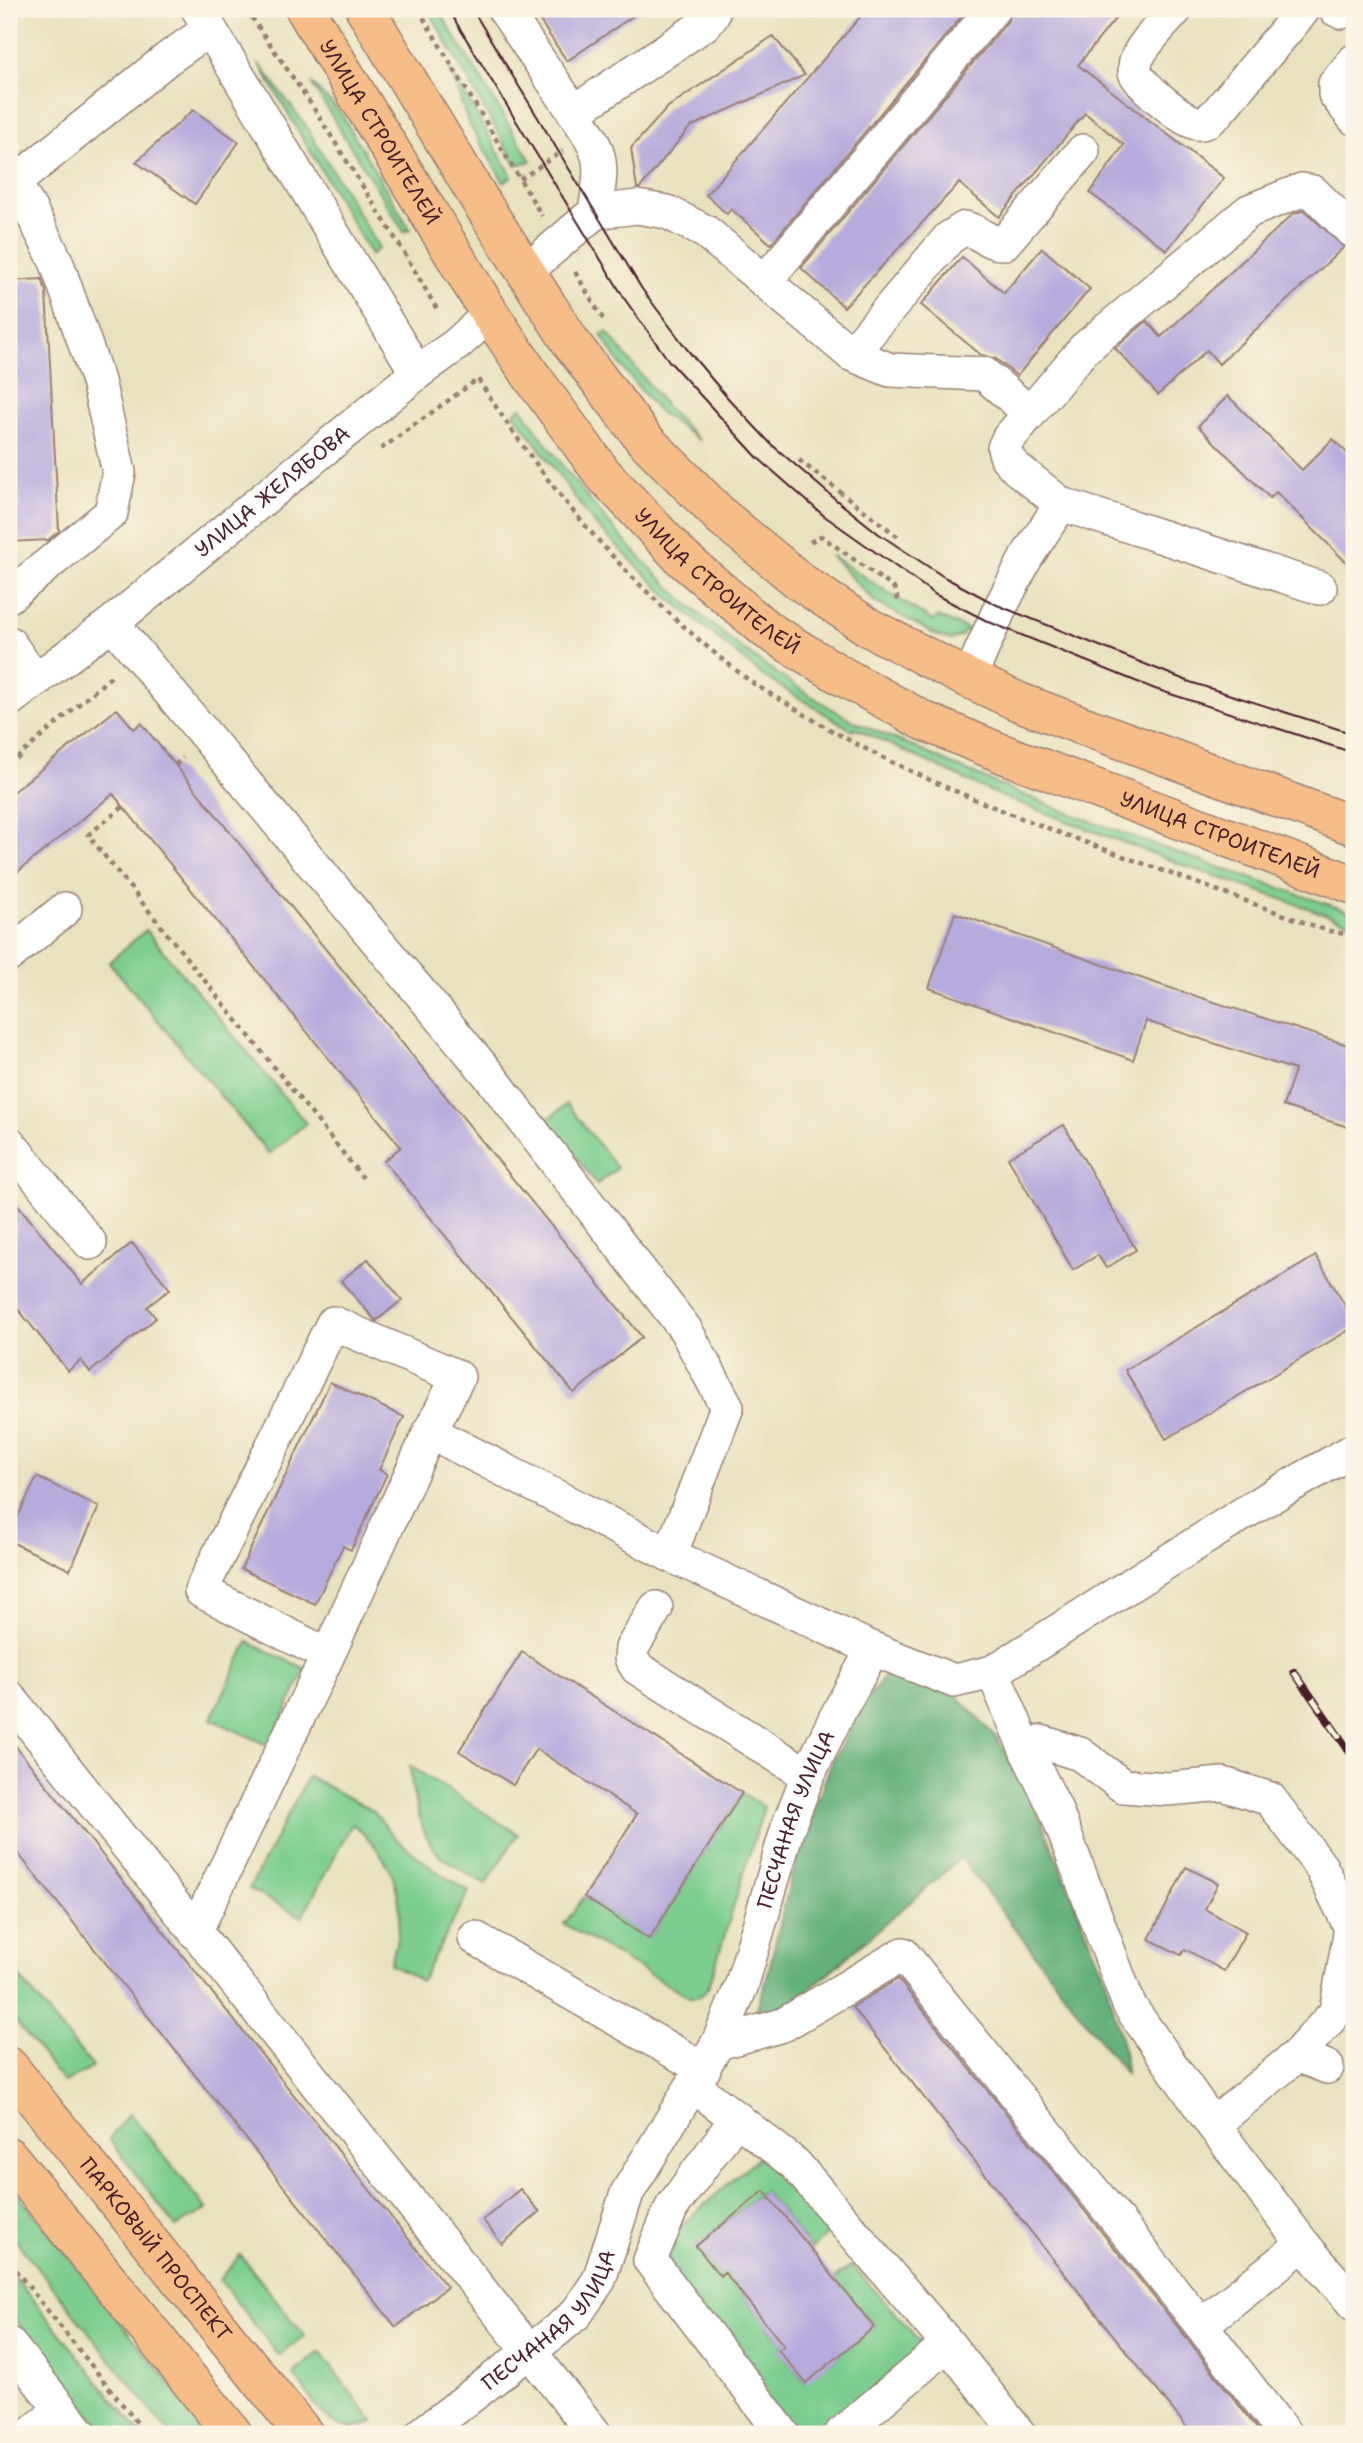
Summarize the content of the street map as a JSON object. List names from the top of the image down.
{
  "streets": {
    "main road": ["УЛИЦА СТРОИТЕЛЕЙ", "УЛИЦА ЖЕЛЯБОВА", "ПАРКОВЫЙ ПРОСПЕКТ"],
    "street": ["ПЕСЧАНАЯ УЛИЦА"]
  },
  "crossings": [
    ["УЛИЦА СТРОИТЕЛЕЙ", "УЛИЦА ЖЕЛЯБОВА"]
  ]
}
